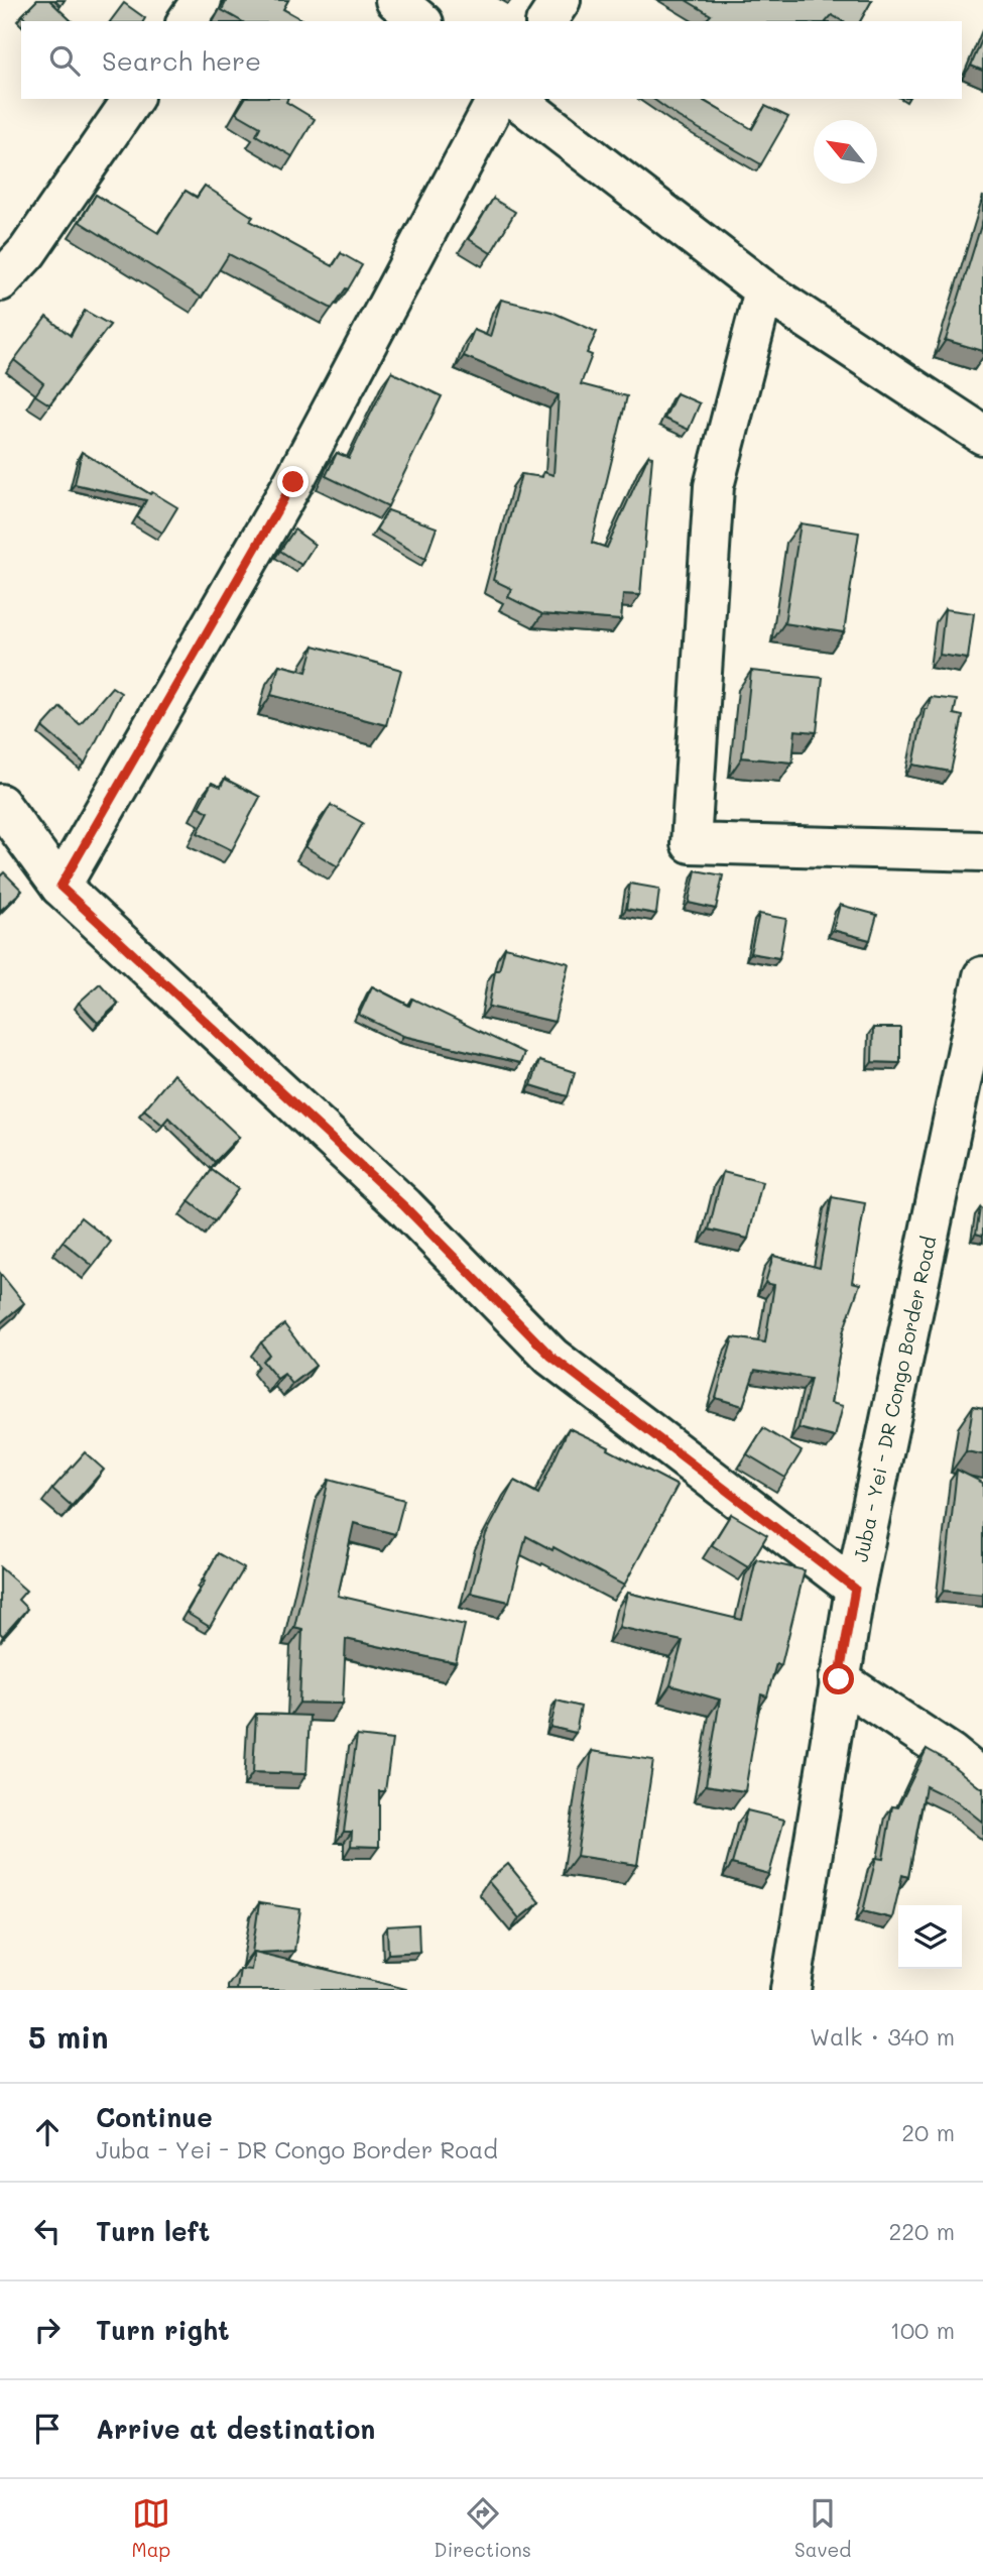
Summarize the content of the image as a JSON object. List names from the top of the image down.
{
  "streets": {
    "street": ["Juba - Yei - DR Congo Border Road"]
  },
  "north": "top left",
  "page": {
    "search": "Search here",
    "heading": ["5 min", "Walk · 340 m"],
    "list": [
      ["Continue", "Juba - Yei - DR Congo Border Road", "20 m"],
      ["Turn left", "220 m"],
      ["Turn right", "100 m"],
      "Arrive at destination"
    ],
    "nav": ["Map", "Directions", "Saved"]
  }
}
